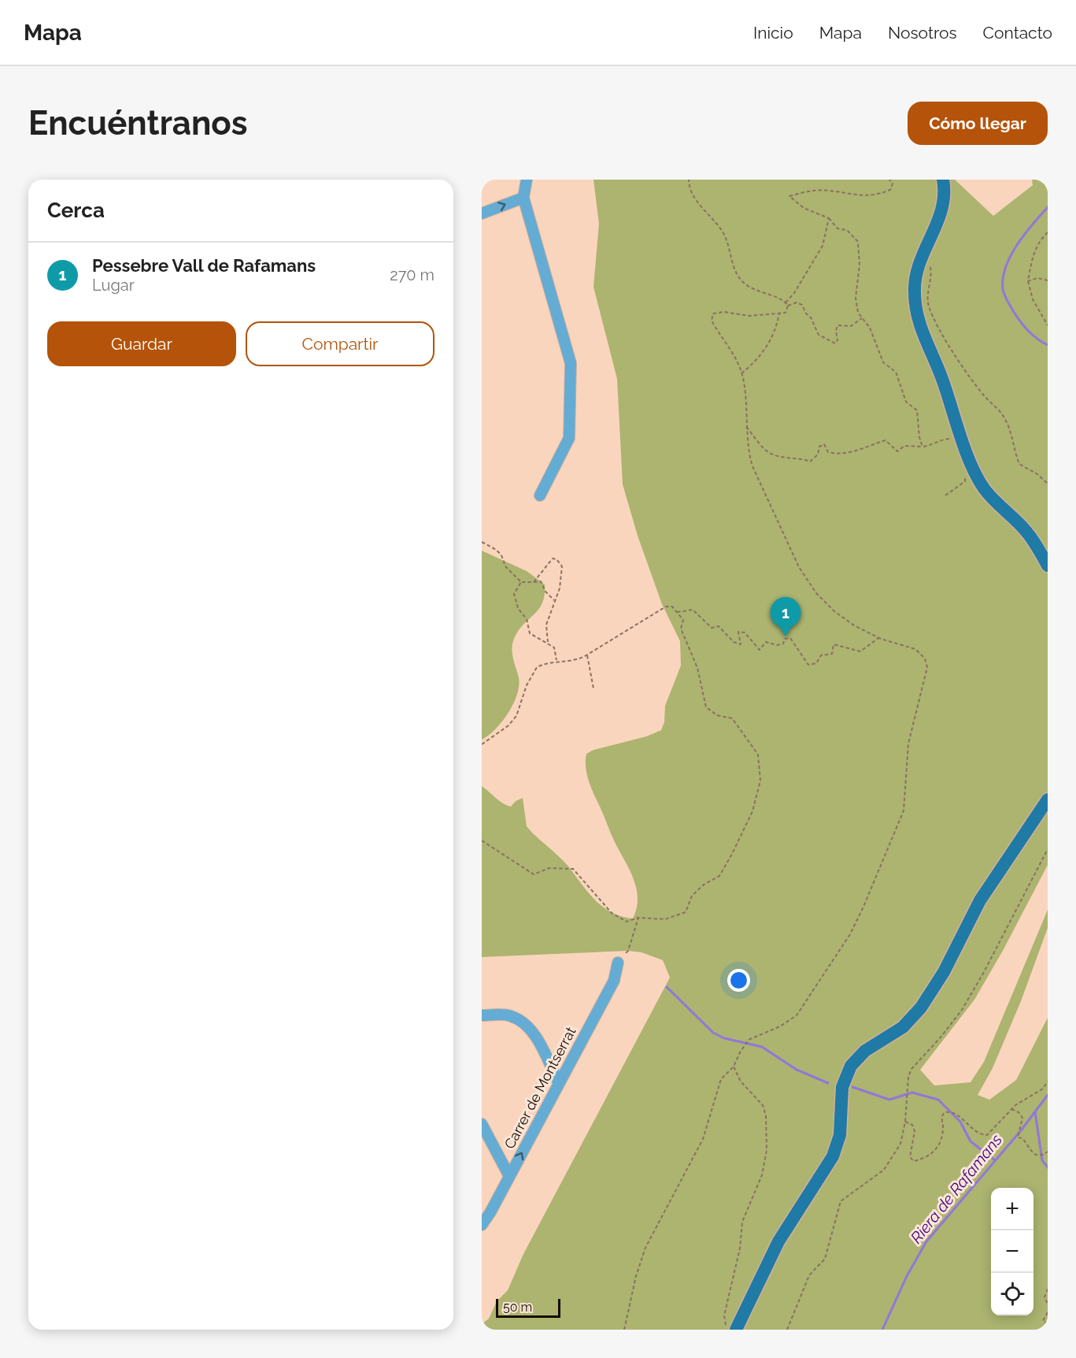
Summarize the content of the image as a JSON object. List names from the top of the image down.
{
  "streets": {
    "street": ["Carrer de Montserrat"]
  },
  "one_way": ["Carrer de Montserrat"],
  "water": ["Riera de Rafamans"],
  "scale_bar": "50 m",
  "page": {
    "header": "Mapa",
    "nav": [
      "Inicio",
      "Mapa",
      "Nosotros",
      "Contacto"
    ],
    "buttons": [
      "Cómo llegar",
      ["Guardar", "Compartir"]
    ],
    "title": "Encuéntranos",
    "heading": "Cerca",
    "list": [
      {
        "mark": "1",
        "name": "Pessebre Vall de Rafamans",
        "note": "Lugar",
        "value": "270 m"
      }
    ],
    "pins": "1",
    "map_buttons": ["+", "−"],
    "scale": "50 m"
  }
}
